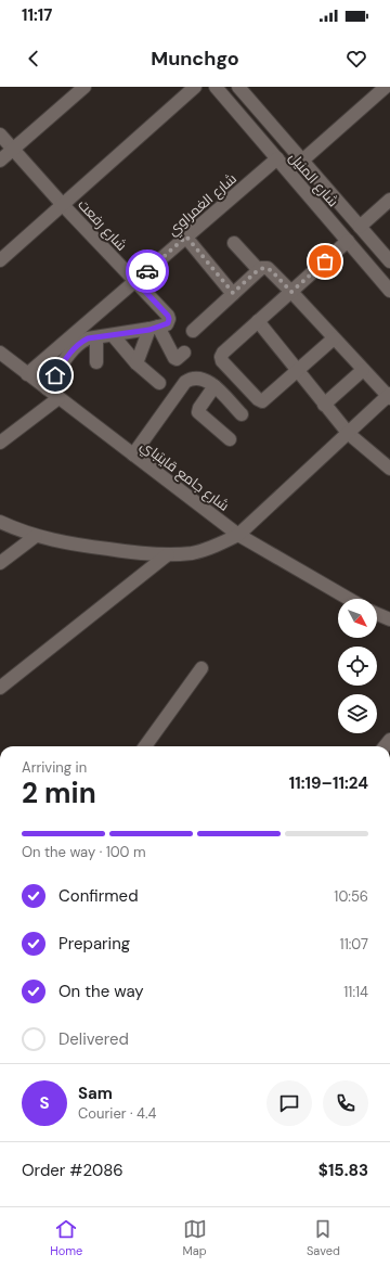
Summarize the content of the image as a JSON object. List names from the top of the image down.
{
  "streets": {
    "street": [
      "شارع المنيل",
      "شارع الغمراوي",
      "شارع رفعت",
      "شارع جامع قايتباي"
    ]
  },
  "crossings": [
    ["شارع المنيل", "شارع الغمراوي"],
    ["شارع الغمراوي", "شارع رفعت"],
    ["شارع الغمراوي", "شارع جامع قايتباي"]
  ],
  "north": "bottom right",
  "page": {
    "status": "11:17",
    "header": "Munchgo",
    "heading": ["2 min", "Arriving in", "11:19–11:24"],
    "panel": [
      "Sam",
      "Courier · 4.4",
      "Order #2086",
      "$15.83"
    ],
    "bar": "On the way · 100 m",
    "list": [
      ["Confirmed", "10:56"],
      ["Preparing", "11:07"],
      ["On the way", "11:14"],
      "Delivered"
    ],
    "round": "S",
    "tabs": ["Home", "Map", "Saved"]
  }
}
